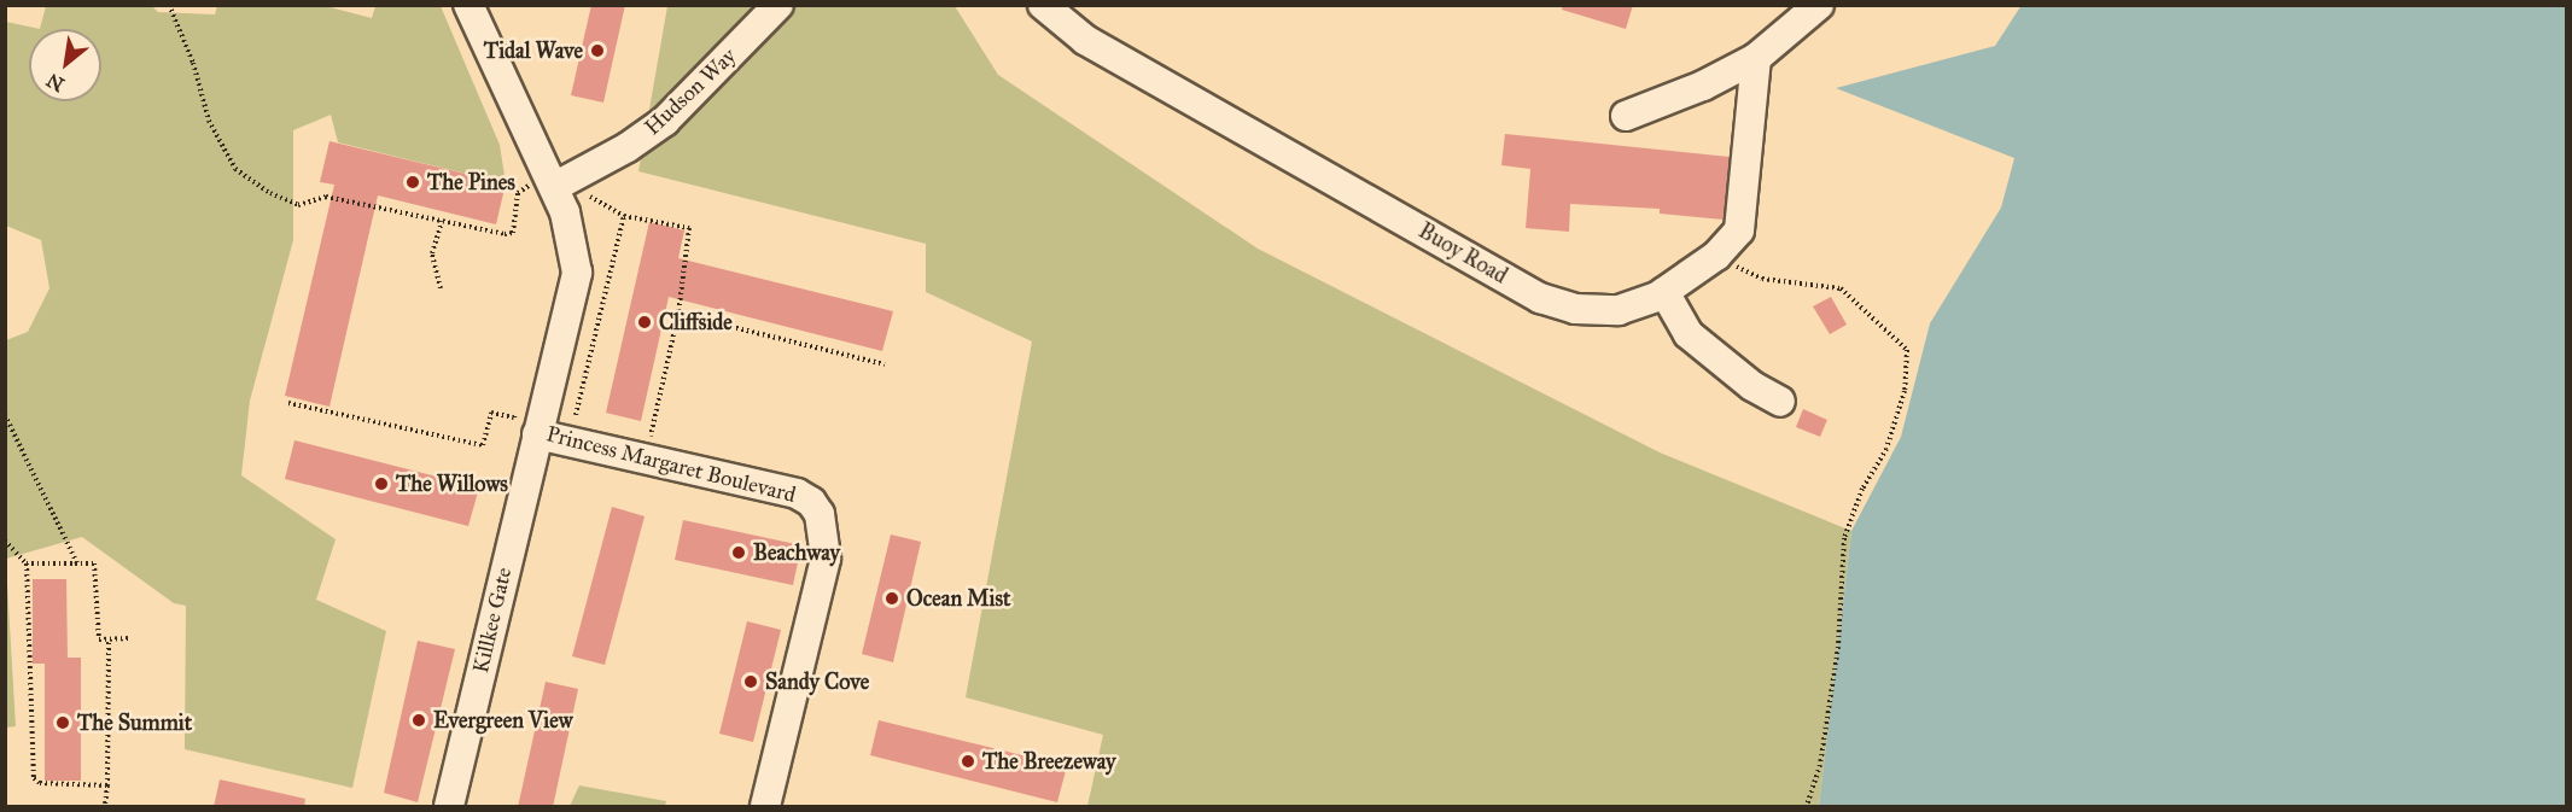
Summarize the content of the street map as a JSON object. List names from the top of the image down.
{
  "streets": {
    "street": [
      "Hudson Way",
      "Buoy Road",
      "Princess Margaret Boulevard",
      "Killkee Gate"
    ]
  },
  "crossings": [
    ["Hudson Way", "Princess Margaret Boulevard"],
    ["Princess Margaret Boulevard", "Killkee Gate"]
  ],
  "places": [
    "Tidal Wave",
    "The Pines",
    "Cliffside",
    "The Willows",
    "Beachway",
    "Ocean Mist",
    "Sandy Cove",
    "Evergreen View",
    "The Summit",
    "The Breezeway"
  ],
  "north": "bottom left"
}
